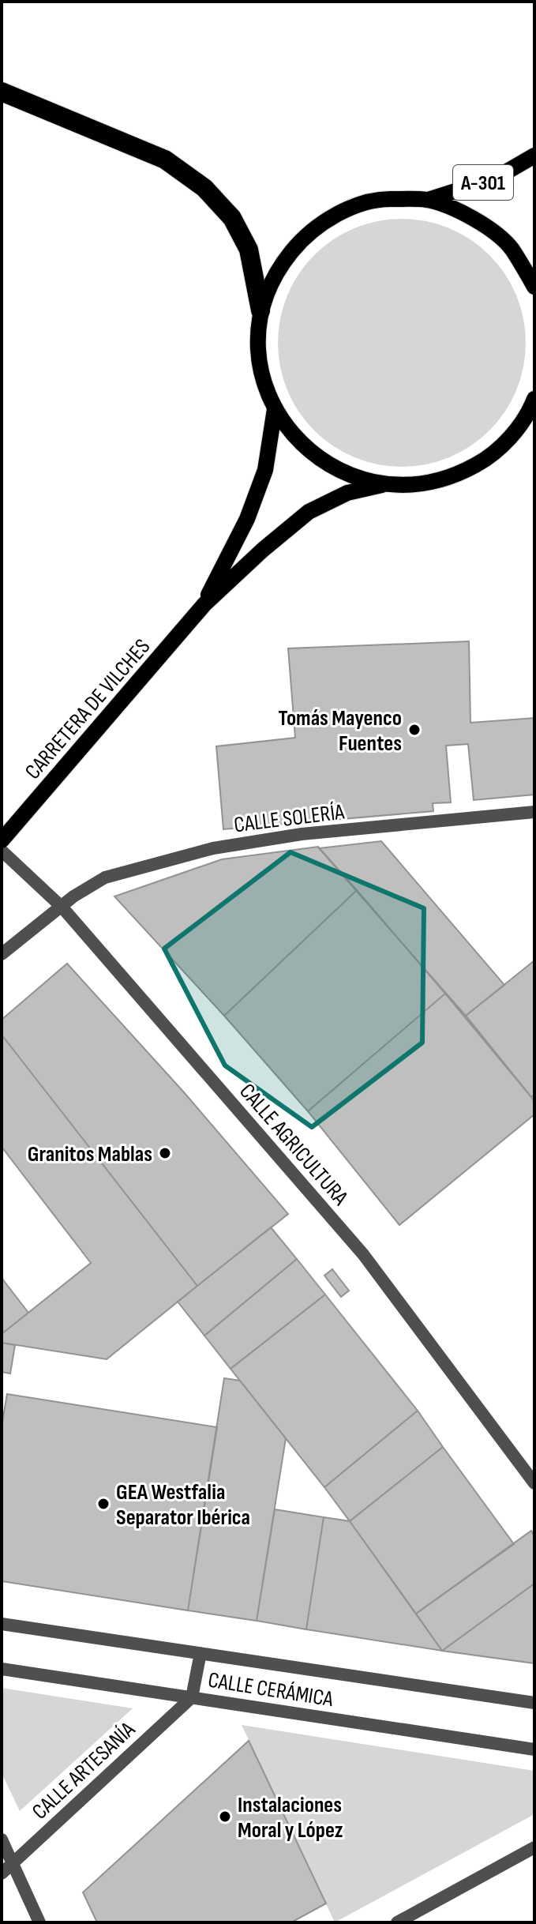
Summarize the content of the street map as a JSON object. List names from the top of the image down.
{
  "streets": {
    "main road": ["A-301", "CARRETERA DE VILCHES"],
    "street": [
      "CALLE SOLERÍA",
      "CALLE AGRICULTURA",
      "CALLE CERÁMICA",
      "CALLE ARTESANÍA"
    ]
  },
  "crossings": [
    ["CALLE SOLERÍA", "CALLE AGRICULTURA"],
    ["CALLE CERÁMICA", "CALLE ARTESANÍA"]
  ],
  "places": [
    "Tomás Mayenco Fuentes",
    "Granitos Mablas",
    "GEA Westfalia Separator Ibérica",
    "Instalaciones Moral y López"
  ]
}
